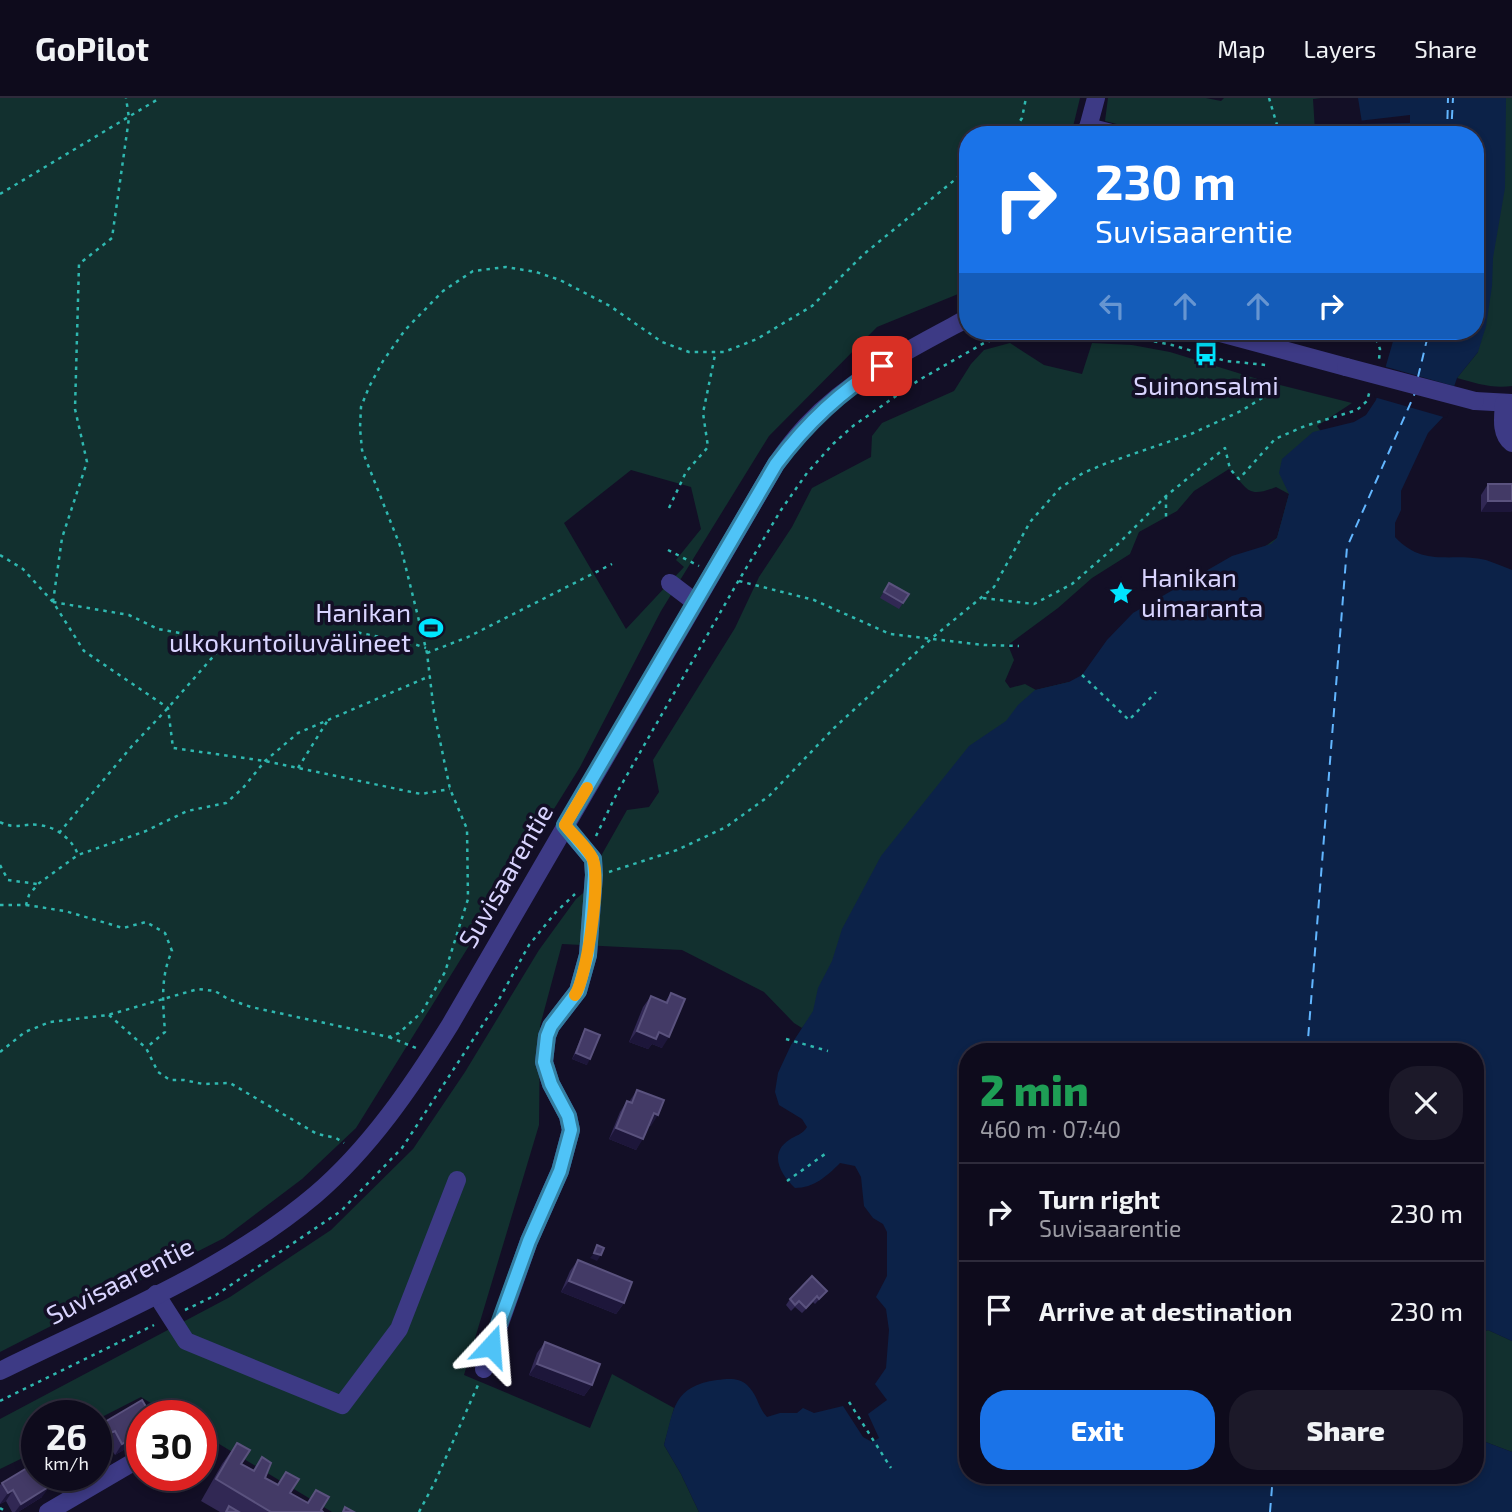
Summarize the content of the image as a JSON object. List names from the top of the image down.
{
  "streets": {
    "street": ["Suvisaarentie"]
  },
  "places": {
    "bus stop": ["Suinonsalmi"],
    "place": ["Hanikan uimaranta"],
    "sports": ["Hanikan ulkokuntoiluvälineet"]
  },
  "page": {
    "header": "GoPilot",
    "nav": ["Map", "Layers", "Share"],
    "turn": ["230 m", "Suvisaarentie"],
    "heading": ["2 min", "460 m · 07:40"],
    "list": [
      {
        "name": "Turn right",
        "note": "Suvisaarentie",
        "value": "230 m"
      },
      {
        "name": "Arrive at destination",
        "value": "230 m"
      }
    ],
    "buttons": ["Exit", "Share"],
    "speed": "26 km/h",
    "limit": "30"
  }
}
